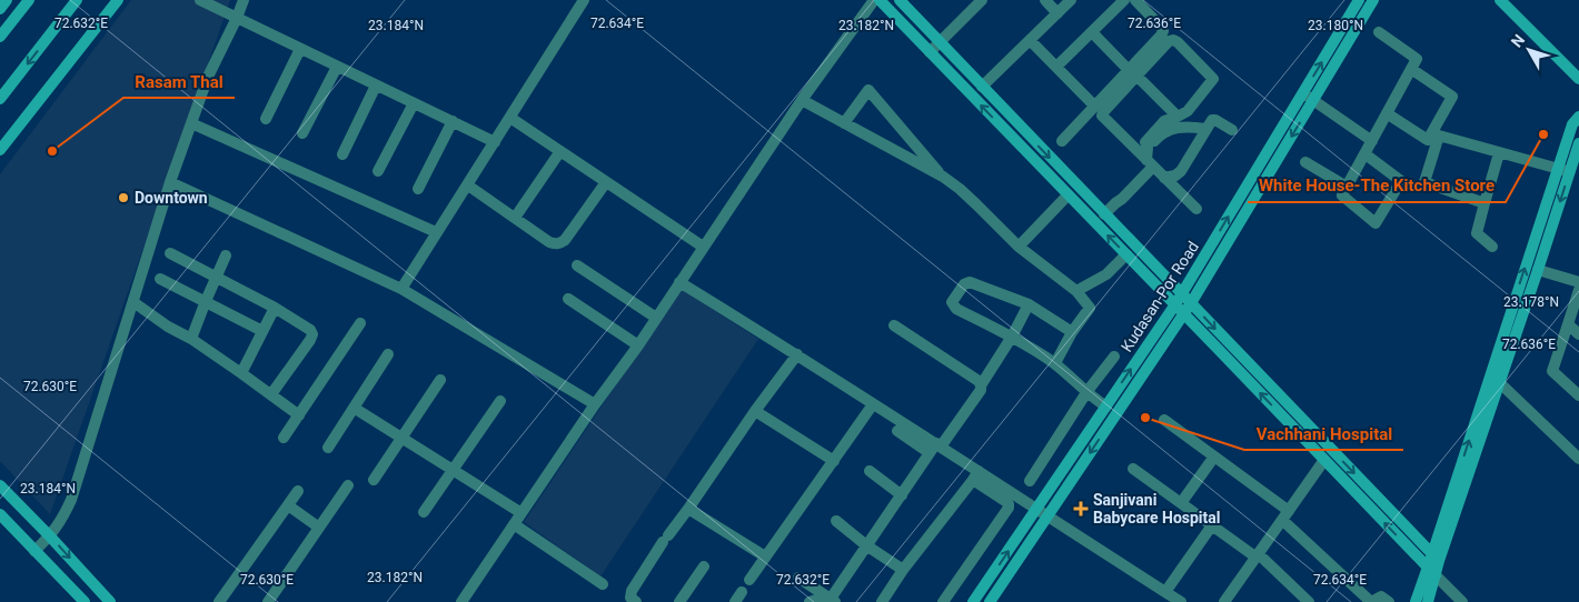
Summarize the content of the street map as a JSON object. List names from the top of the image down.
{
  "streets": {
    "street": ["Kudasan-Por Road"]
  },
  "places": {
    "other": [
      "White House-The Kitchen Store",
      "Rasam Thal",
      "Downtown",
      "Vachhani Hospital"
    ],
    "health": ["Sanjivani Babycare Hospital"]
  },
  "north": "top left",
  "coordinates": [
    "72.632°E",
    "72.634°E",
    "72.636°E",
    "23.184°N",
    "23.182°N",
    "23.180°N",
    "23.178°N",
    "72.630°E"
  ]
}
